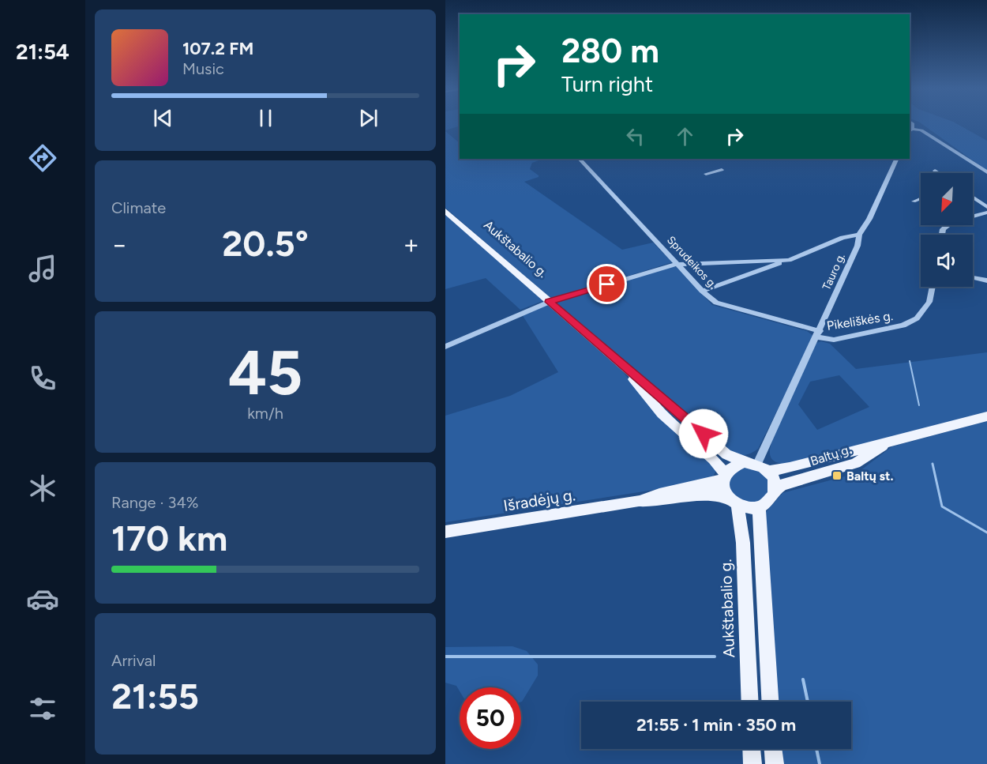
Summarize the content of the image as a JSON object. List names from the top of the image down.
{
  "streets": {
    "main road": ["Aukštabalio g.", "Baltų g.", "Išradėjų g."],
    "street": ["Sprudeikos g.", "Tauro g.", "Pikeliškės g."]
  },
  "crossings": [
    ["Aukštabalio g.", "Tauro g."],
    ["Aukštabalio g.", "Baltų g."],
    ["Aukštabalio g.", "Išradėjų g."],
    ["Sprudeikos g.", "Tauro g."],
    ["Sprudeikos g.", "Pikeliškės g."],
    ["Tauro g.", "Pikeliškės g."],
    ["Tauro g.", "Baltų g."],
    ["Tauro g.", "Išradėjų g."],
    ["Baltų g.", "Išradėjų g."]
  ],
  "places": {
    "transit": ["Baltų st."]
  },
  "north": "bottom left",
  "page": {
    "tabs": "21:54",
    "turn": ["280 m", "Turn right"],
    "song": ["107.2 FM", "Music"],
    "tile": [
      "Climate",
      ["45", "km/h"],
      ["Range · 34%", "170 km"],
      ["Arrival", "21:55"]
    ],
    "heat": ["−", "20.5°", "+"],
    "limit": "50",
    "trip": "21:55 · 1 min · 350 m"
  }
}
